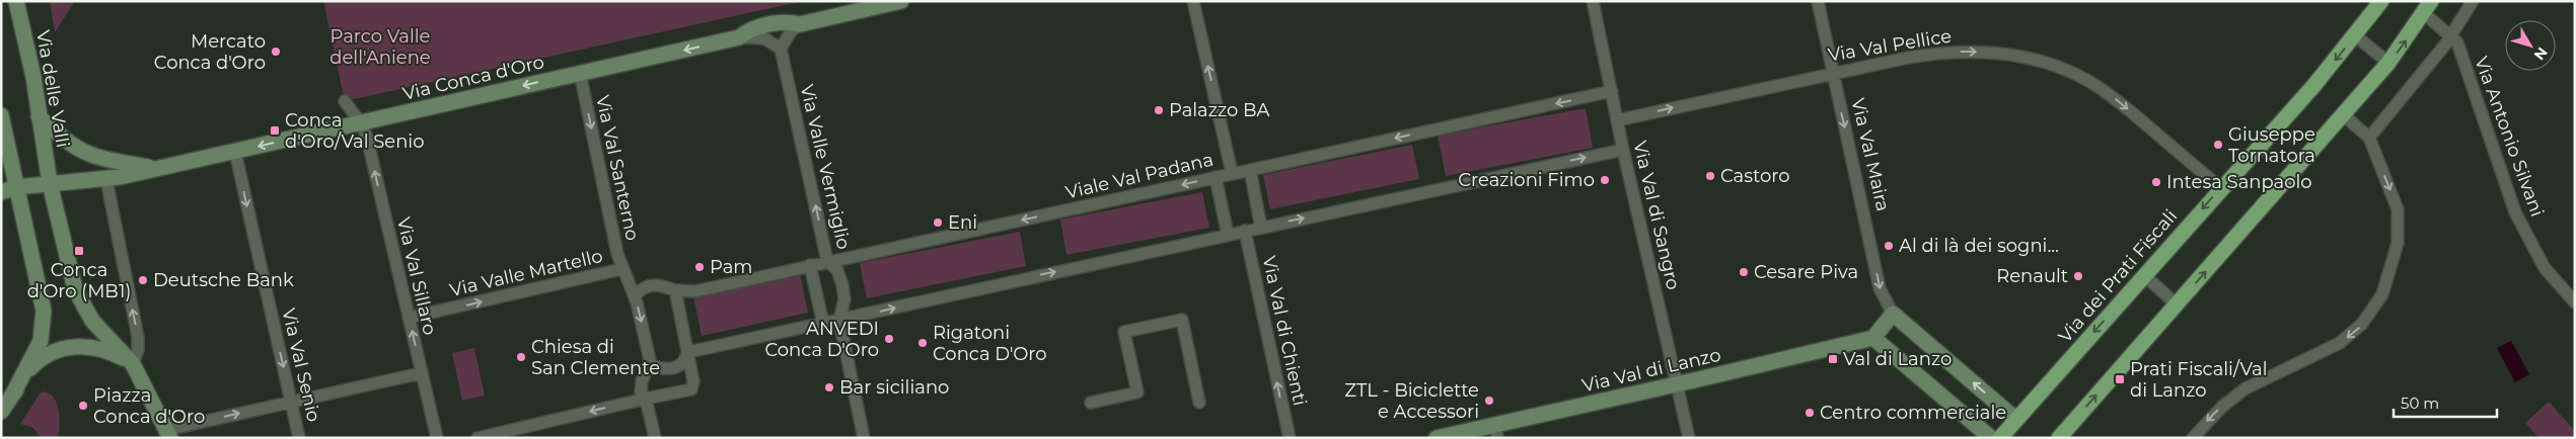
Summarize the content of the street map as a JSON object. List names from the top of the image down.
{
  "streets": {
    "main road": ["Via dei Prati Fiscali"],
    "street": [
      "Via Val Pellice",
      "Via Conca d'Oro",
      "Via delle Valli",
      "Via Antonio Silvani",
      "Via Val Maira",
      "Via Valle Vermiglio",
      "Via Val Santerno",
      "Viale Val Padana",
      "Via Val di Sangro",
      "Via Valle Martello",
      "Via Val Sillaro",
      "Via Val di Chienti",
      "Via Val Senio",
      "Via Val di Lanzo"
    ]
  },
  "crossings": [
    ["Via Val Pellice", "Via Val Maira"],
    ["Via Val Pellice", "Via Val di Sangro"],
    ["Via Val Pellice", "Via dei Prati Fiscali"],
    ["Via Conca d'Oro", "Via delle Valli"],
    ["Via Conca d'Oro", "Via Val Santerno"],
    ["Via Conca d'Oro", "Via Val Sillaro"],
    ["Via Conca d'Oro", "Via Val Senio"],
    ["Via Val Maira", "Via dei Prati Fiscali"],
    ["Via Valle Vermiglio", "Viale Val Padana"],
    ["Via Val Santerno", "Viale Val Padana"],
    ["Via Val Santerno", "Via Valle Martello"],
    ["Viale Val Padana", "Via Val di Sangro"],
    ["Via Val di Sangro", "Via Val di Lanzo"],
    ["Via Valle Martello", "Via Val Sillaro"]
  ],
  "one_way": [
    "Via Val Pellice",
    "Via Conca d'Oro",
    "Via Valle Vermiglio",
    "Via Val Santerno",
    "Via Valle Martello",
    "Via Val Sillaro",
    "Via Val di Chienti",
    "Via Val Senio"
  ],
  "parks": ["Parco Valle dell'Aniene"],
  "places": {
    "other": [
      "Mercato Conca d'Oro",
      "Palazzo BA",
      "Giuseppe Tornatora",
      "Castoro",
      "Creazioni Fimo",
      "Intesa Sanpaolo",
      "Eni",
      "Al di là dei sogni...",
      "Pam",
      "Cesare Piva",
      "Renault",
      "Deutsche Bank",
      "ANVEDI Conca D'Oro",
      "Rigatoni Conca D'Oro",
      "Chiesa di San Clemente",
      "Bar siciliano",
      "ZTL - Biciclette e Accessori",
      "Piazza Conca d'Oro",
      "Centro commerciale"
    ],
    "transit": [
      "Conca d'Oro/Val Senio",
      "Conca d'Oro (MB1)",
      "Val di Lanzo",
      "Prati Fiscali/Val di Lanzo"
    ]
  },
  "scale_bar": "50 m",
  "north": "bottom right"
}
